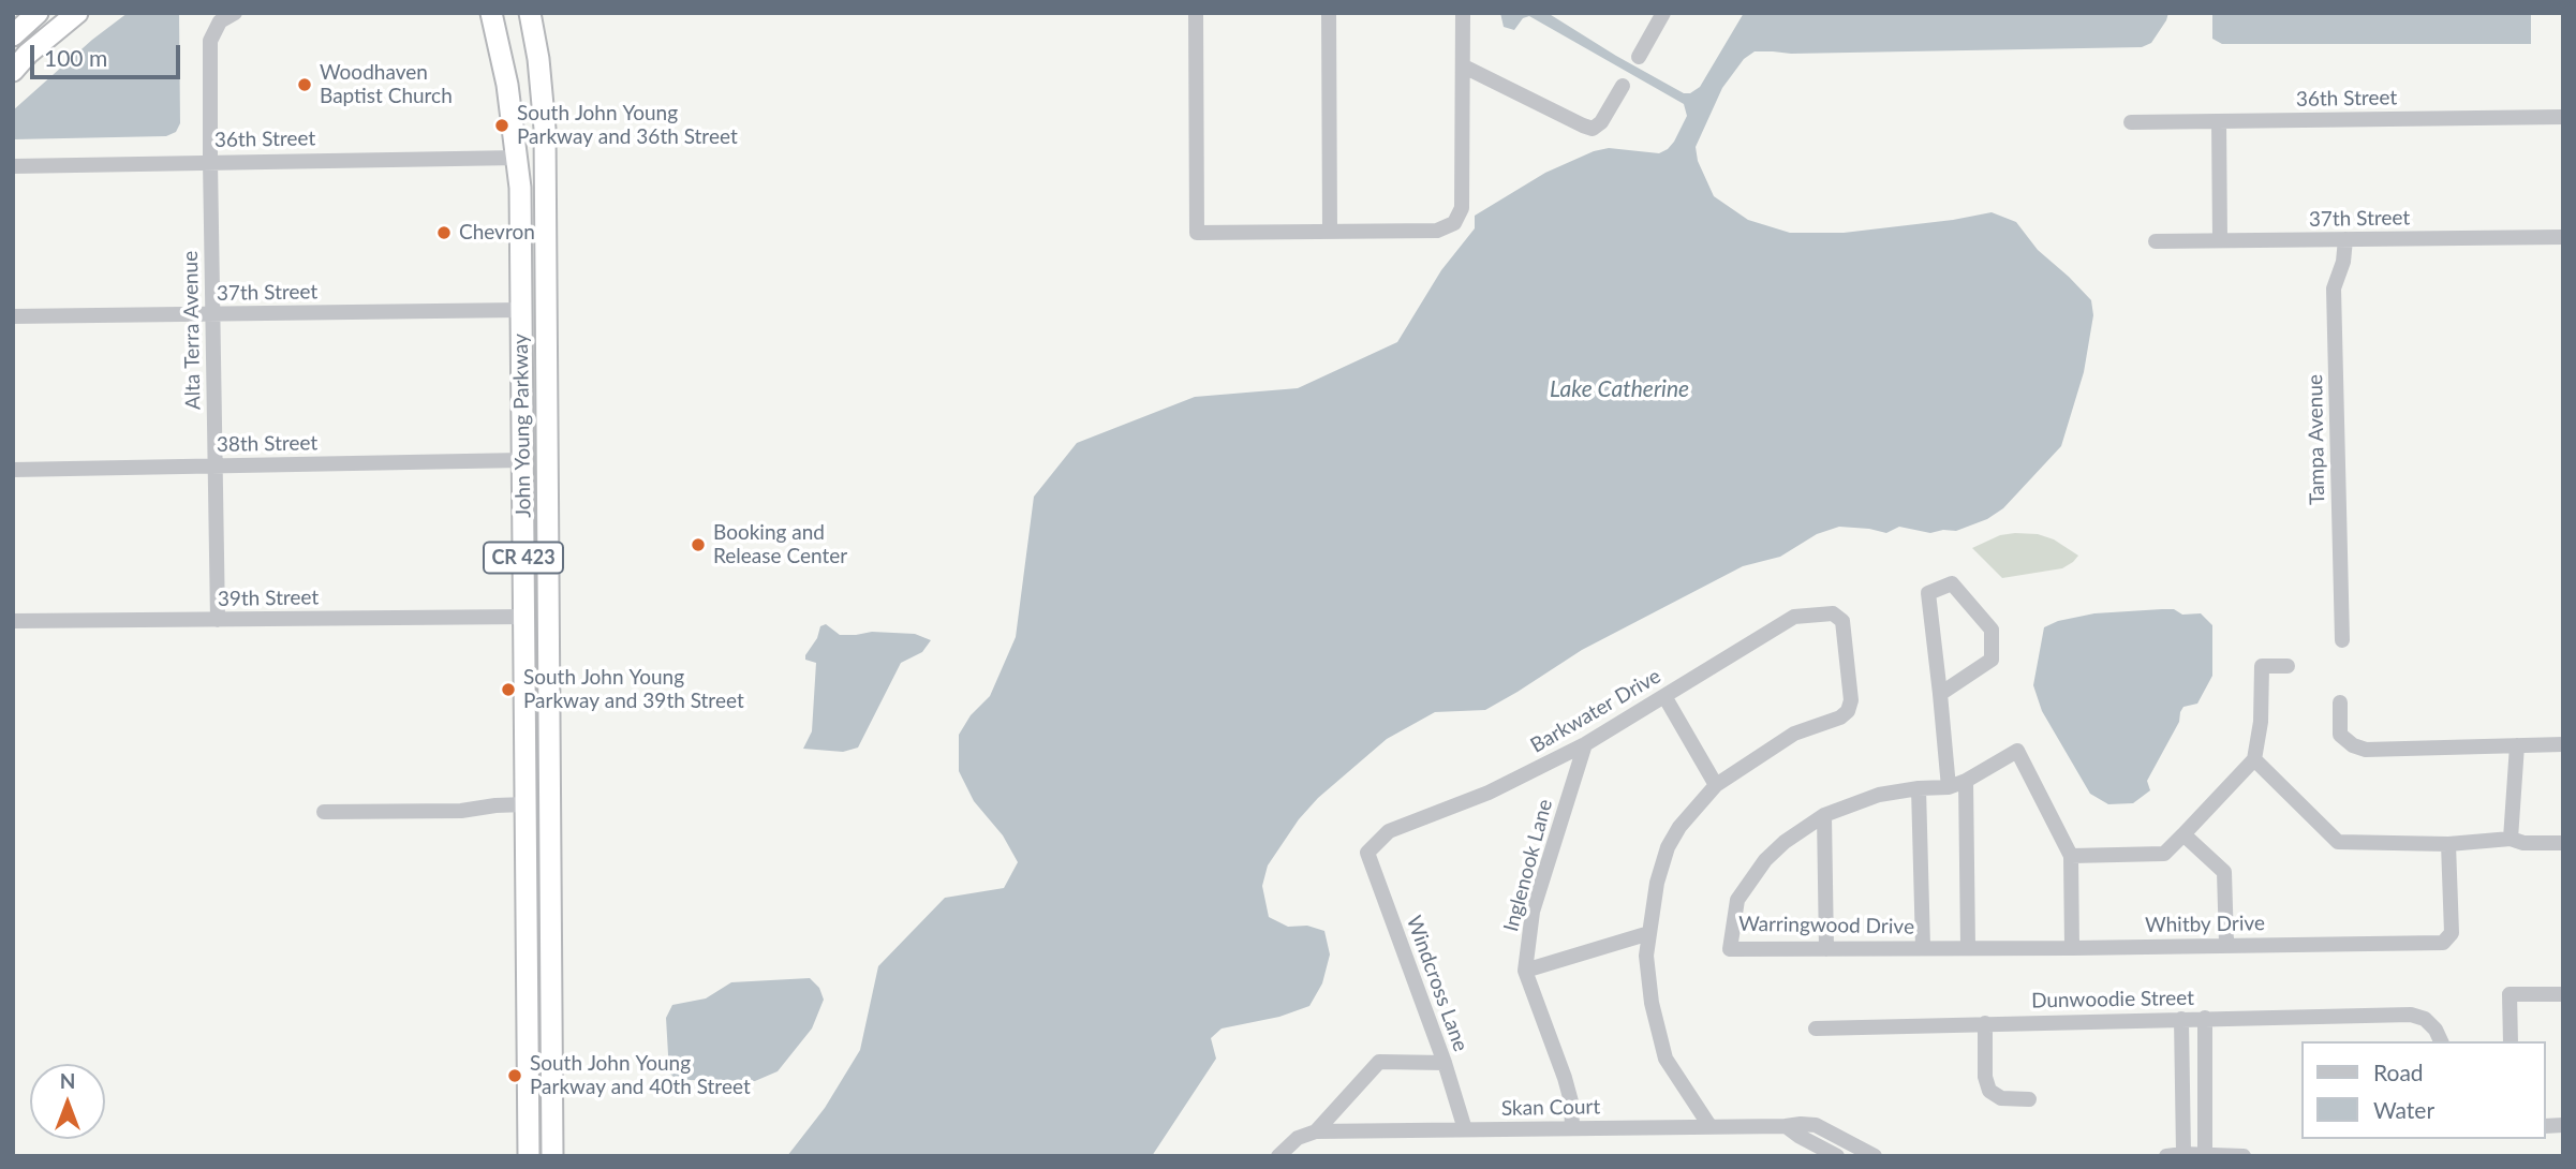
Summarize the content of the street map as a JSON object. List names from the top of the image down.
{
  "streets": {
    "highway": ["John Young Parkway", "CR 423"],
    "street": [
      "36th Street",
      "37th Street",
      "Alta Terra Avenue",
      "Tampa Avenue",
      "38th Street",
      "39th Street",
      "Barkwater Drive",
      "Inglenook Lane",
      "Whitby Drive",
      "Warringwood Drive",
      "Windcross Lane",
      "Dunwoodie Street",
      "Skan Court"
    ]
  },
  "crossings": [
    ["36th Street", "Alta Terra Avenue"],
    ["36th Street", "John Young Parkway"],
    ["37th Street", "Alta Terra Avenue"],
    ["37th Street", "John Young Parkway"],
    ["37th Street", "Tampa Avenue"],
    ["Alta Terra Avenue", "38th Street"],
    ["Alta Terra Avenue", "39th Street"],
    ["John Young Parkway", "38th Street"],
    ["John Young Parkway", "39th Street"],
    ["Barkwater Drive", "Inglenook Lane"],
    ["Barkwater Drive", "Windcross Lane"],
    ["Inglenook Lane", "Skan Court"],
    ["Whitby Drive", "Warringwood Drive"],
    ["Windcross Lane", "Skan Court"]
  ],
  "water": ["Lake Catherine"],
  "places": [
    "Woodhaven Baptist Church",
    "South John Young Parkway and 36th Street",
    "Chevron",
    "Booking and Release Center",
    "South John Young Parkway and 39th Street",
    "South John Young Parkway and 40th Street"
  ],
  "legend": ["Road", "Water"],
  "scale_bar": "100 m",
  "north": "top"
}
